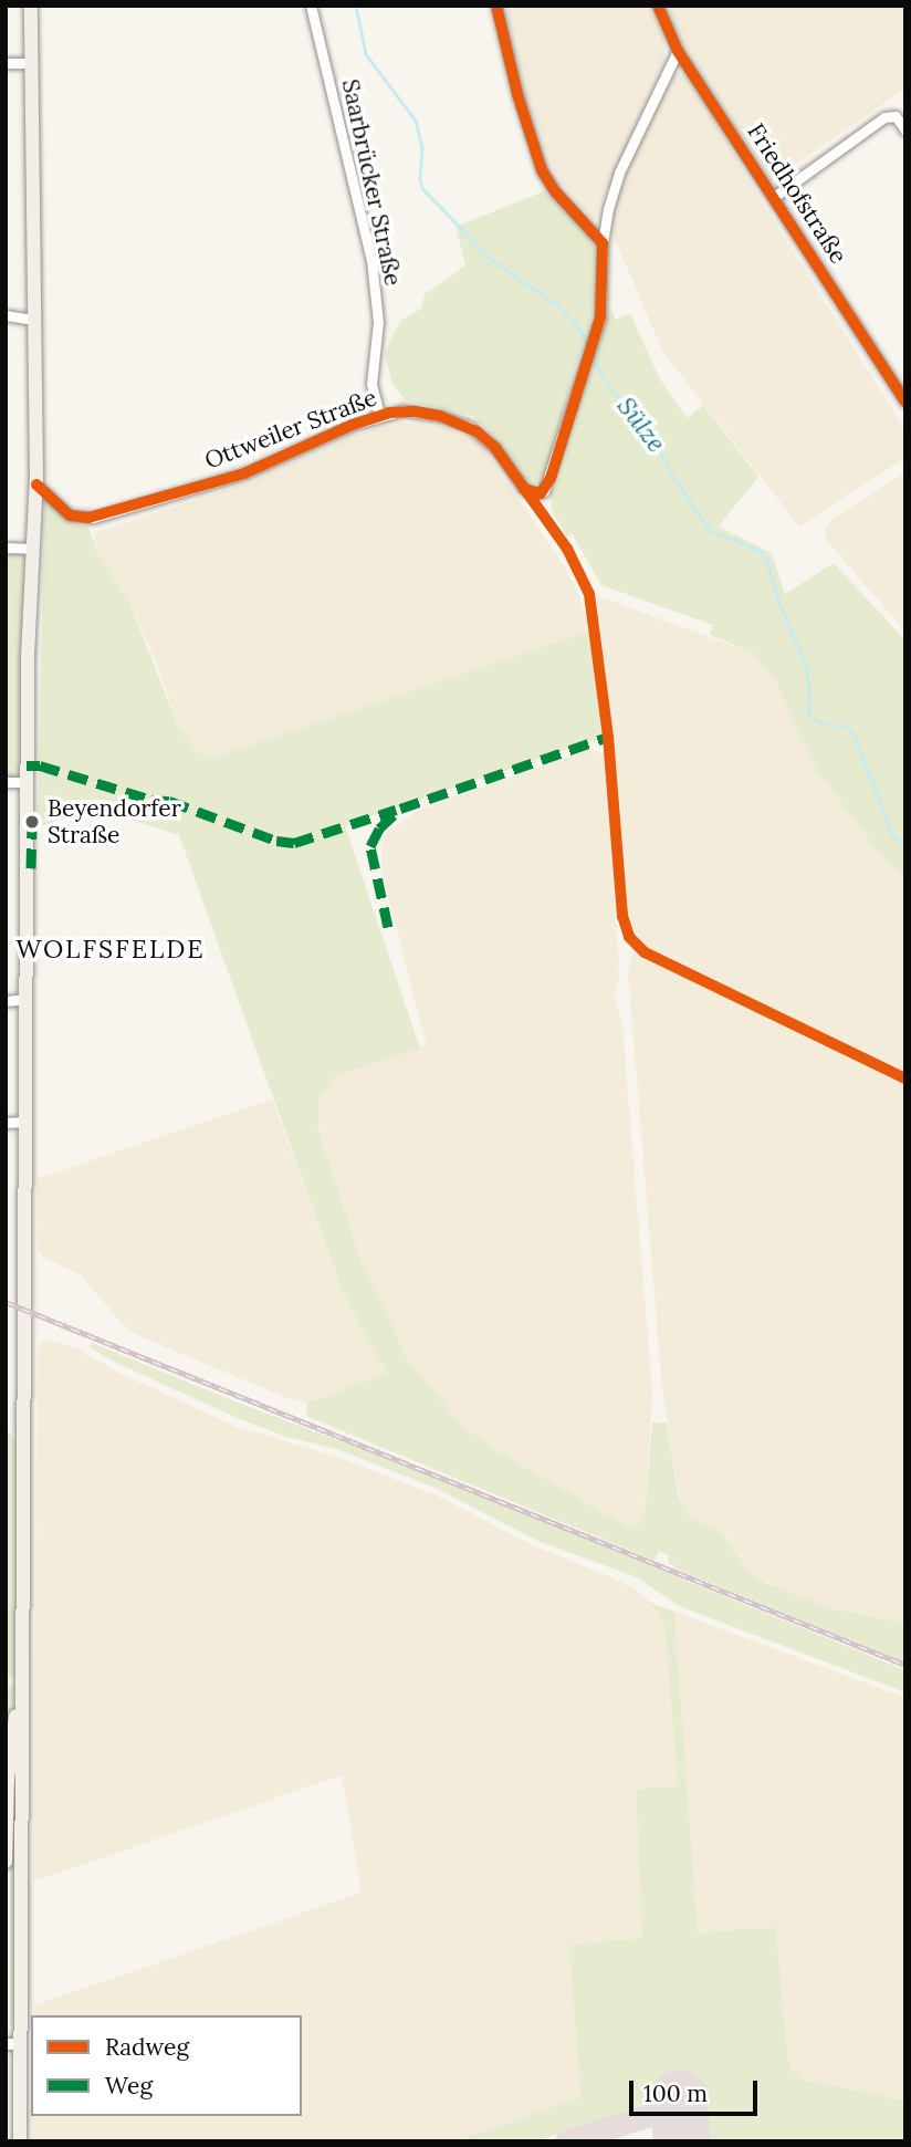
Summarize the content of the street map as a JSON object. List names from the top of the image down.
{
  "streets": {
    "street": ["Saarbrücker Straße", "Friedhofstraße", "Ottweiler Straße"]
  },
  "crossings": [
    ["Saarbrücker Straße", "Ottweiler Straße"]
  ],
  "districts": ["WOLFSFELDE"],
  "water": ["Sülze"],
  "places": ["Beyendorfer Straße"],
  "legend": ["Radweg", "Weg"],
  "scale_bar": "100 m"
}
